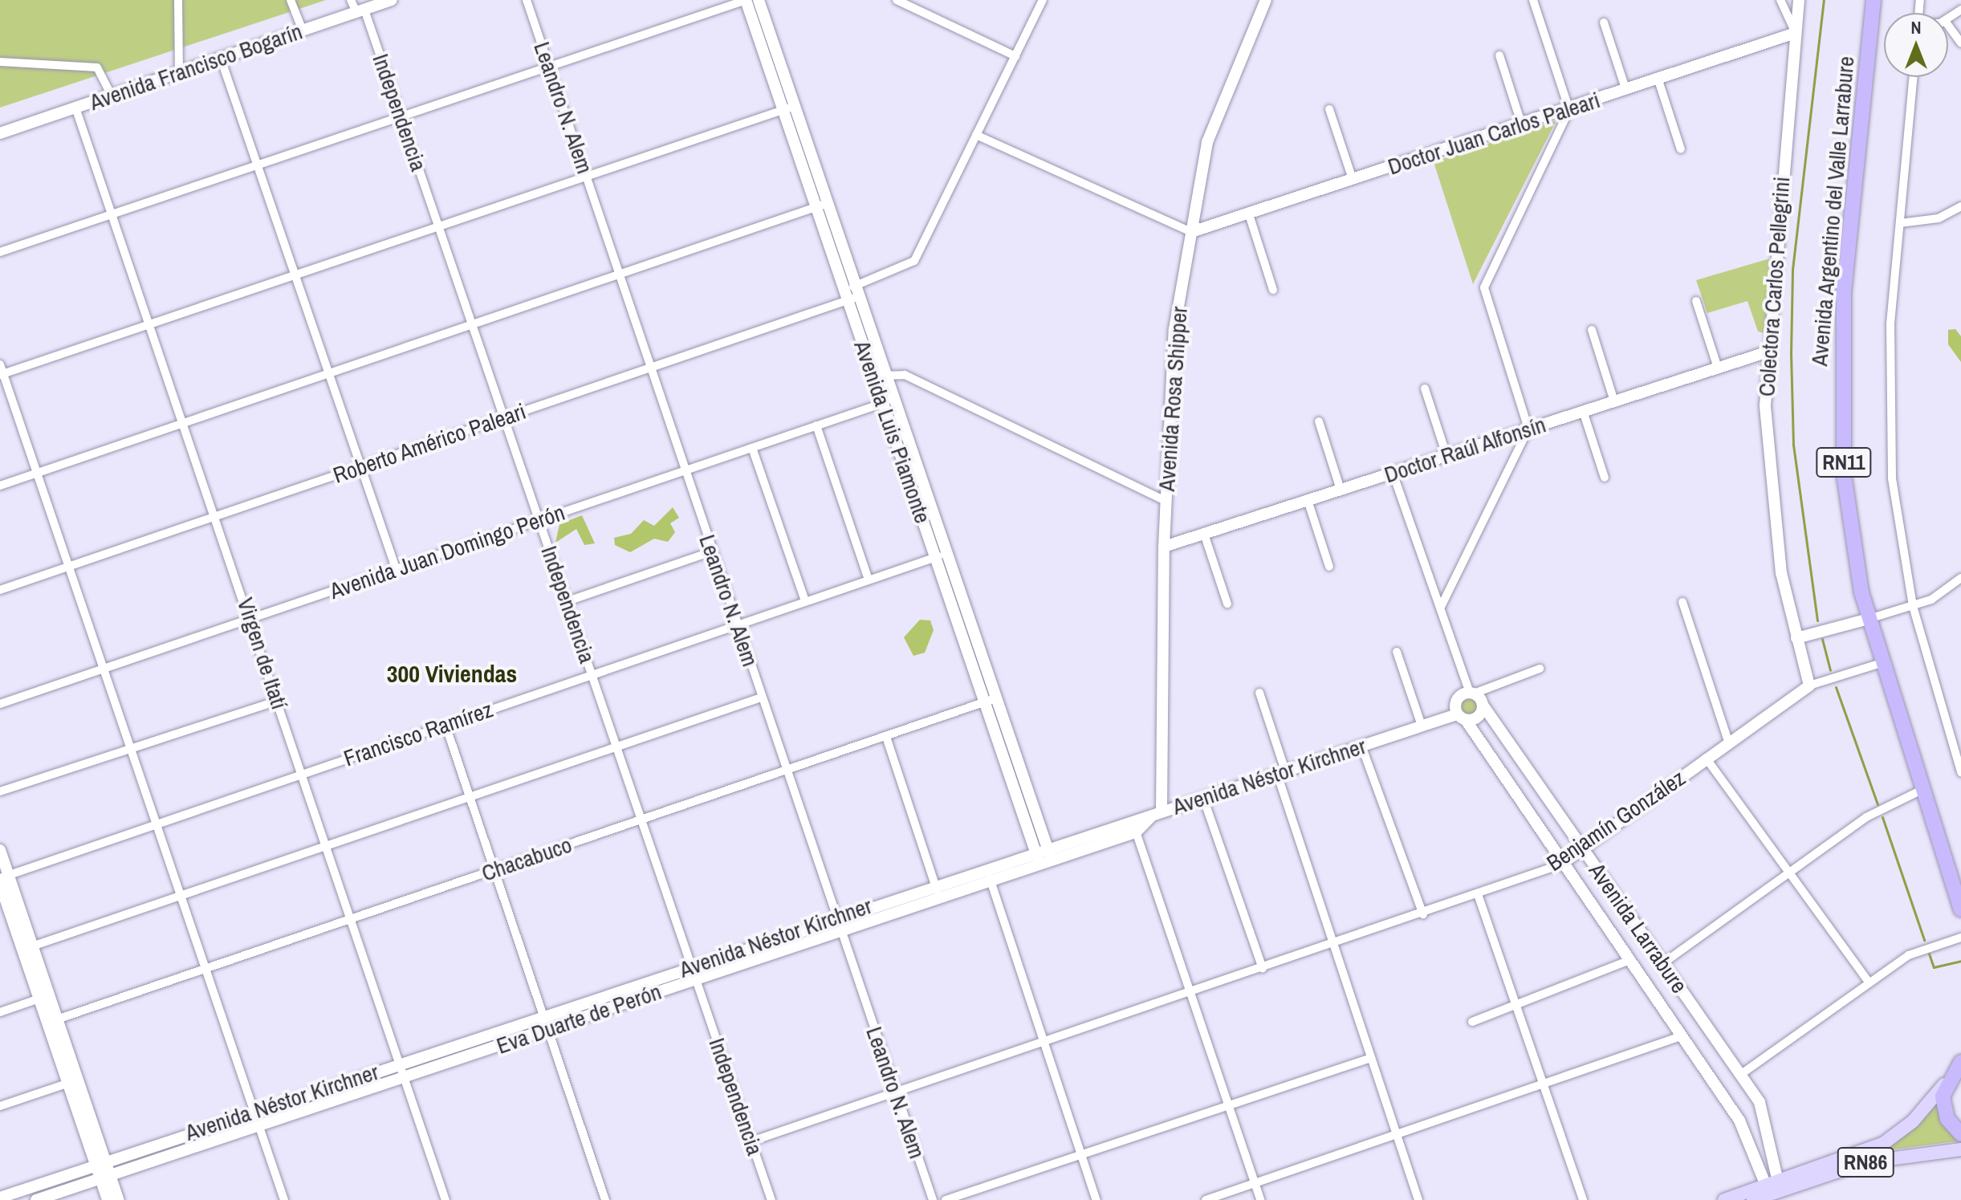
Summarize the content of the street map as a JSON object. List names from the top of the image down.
{
  "streets": {
    "highway": ["Avenida Argentino del Valle Larrabure", "RN11"],
    "main road": ["RN86"],
    "street": [
      "Avenida Francisco Bogarín",
      "Leandro N. Alem",
      "Independencia",
      "Doctor Juan Carlos Paleari",
      "Colectora Carlos Pellegrini",
      "Avenida Rosa Shipper",
      "Avenida Luis Piamonte",
      "Roberto Américo Paleari",
      "Doctor Raúl Alfonsín",
      "Avenida Juan Domingo Perón",
      "Virgen de Itatí",
      "Francisco Ramírez",
      "Avenida Néstor Kirchner",
      "Benjamín González",
      "Chacabuco",
      "Avenida Larrabure",
      "Eva Duarte de Perón"
    ]
  },
  "crossings": [
    ["Avenida Francisco Bogarín", "Independencia"],
    ["Avenida Francisco Bogarín", "Virgen de Itatí"],
    ["Leandro N. Alem", "Roberto Américo Paleari"],
    ["Leandro N. Alem", "Avenida Juan Domingo Perón"],
    ["Leandro N. Alem", "Francisco Ramírez"],
    ["Leandro N. Alem", "Avenida Néstor Kirchner"],
    ["Leandro N. Alem", "Benjamín González"],
    ["Leandro N. Alem", "Chacabuco"],
    ["Leandro N. Alem", "Eva Duarte de Perón"],
    ["Independencia", "Roberto Américo Paleari"],
    ["Independencia", "Avenida Juan Domingo Perón"],
    ["Independencia", "Francisco Ramírez"],
    ["Independencia", "Avenida Néstor Kirchner"],
    ["Independencia", "Benjamín González"],
    ["Independencia", "Chacabuco"],
    ["Independencia", "Eva Duarte de Perón"],
    ["Doctor Juan Carlos Paleari", "Colectora Carlos Pellegrini"],
    ["Doctor Juan Carlos Paleari", "Avenida Rosa Shipper"],
    ["Avenida Argentino del Valle Larrabure", "Benjamín González"],
    ["Colectora Carlos Pellegrini", "Doctor Raúl Alfonsín"],
    ["Colectora Carlos Pellegrini", "Benjamín González"],
    ["Avenida Rosa Shipper", "Doctor Raúl Alfonsín"],
    ["Avenida Rosa Shipper", "Avenida Néstor Kirchner"],
    ["Avenida Rosa Shipper", "Eva Duarte de Perón"],
    ["Avenida Luis Piamonte", "Roberto Américo Paleari"],
    ["Avenida Luis Piamonte", "Avenida Juan Domingo Perón"],
    ["Avenida Luis Piamonte", "Francisco Ramírez"],
    ["Avenida Luis Piamonte", "Avenida Néstor Kirchner"],
    ["Avenida Luis Piamonte", "Chacabuco"],
    ["Avenida Luis Piamonte", "Eva Duarte de Perón"],
    ["Roberto Américo Paleari", "Virgen de Itatí"],
    ["Avenida Juan Domingo Perón", "Virgen de Itatí"],
    ["Virgen de Itatí", "Francisco Ramírez"],
    ["Virgen de Itatí", "Avenida Néstor Kirchner"],
    ["Virgen de Itatí", "Chacabuco"],
    ["Virgen de Itatí", "Eva Duarte de Perón"],
    ["Avenida Néstor Kirchner", "Avenida Larrabure"],
    ["Avenida Néstor Kirchner", "Eva Duarte de Perón"],
    ["Benjamín González", "Avenida Larrabure"],
    ["Avenida Larrabure", "RN86"]
  ],
  "districts": ["300 Viviendas"],
  "north": "top"
}
